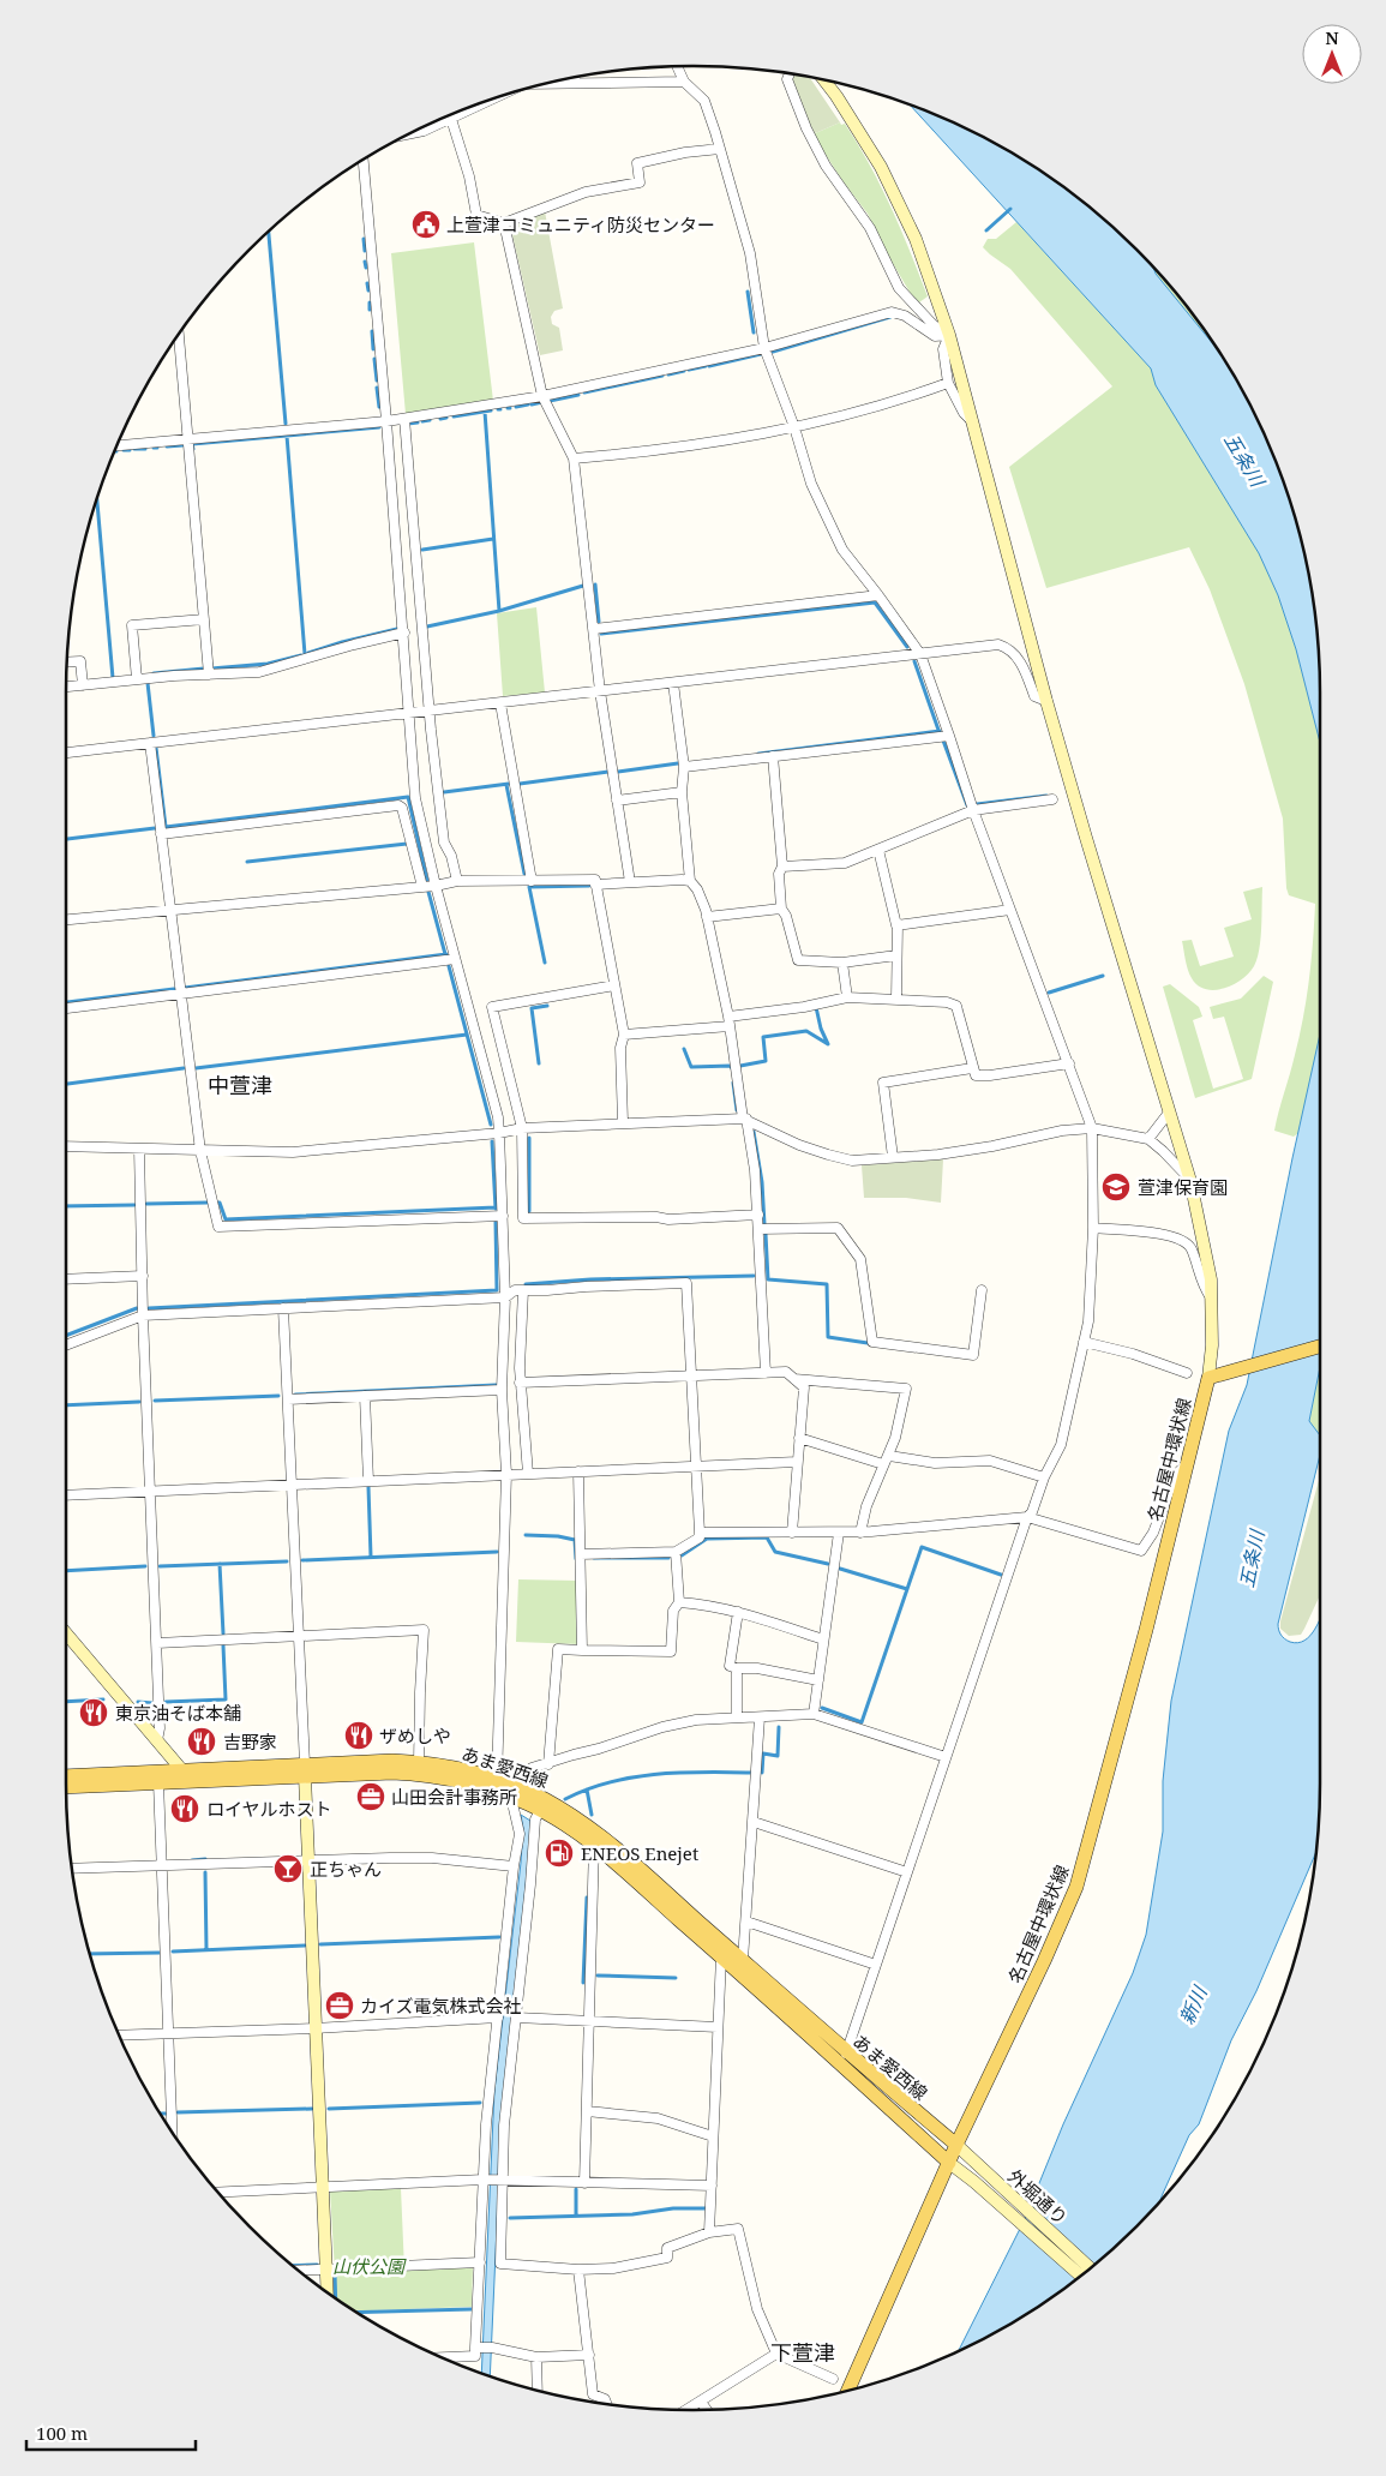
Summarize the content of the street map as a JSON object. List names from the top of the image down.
{
  "streets": {
    "main road": ["名古屋中環状線", "あま愛西線"],
    "street": ["外堀通り"]
  },
  "crossings": [
    ["名古屋中環状線", "あま愛西線"],
    ["名古屋中環状線", "外堀通り"],
    ["あま愛西線", "外堀通り"]
  ],
  "districts": ["中萱津", "下萱津"],
  "water": ["五条川", "新川"],
  "parks": ["山伏公園"],
  "places": {
    "public building": ["上萱津コミュニティ防災センター"],
    "school or university": ["萱津保育園"],
    "restaurant": [
      "東京油そば本舗",
      "ザめしや",
      "吉野家",
      "ロイヤルホスト"
    ],
    "office": ["山田会計事務所", "カイズ電気株式会社"],
    "fuel station": ["ENEOS Enejet"],
    "bar": ["正ちゃん"]
  },
  "scale_bar": "100 m",
  "north": "top"
}
